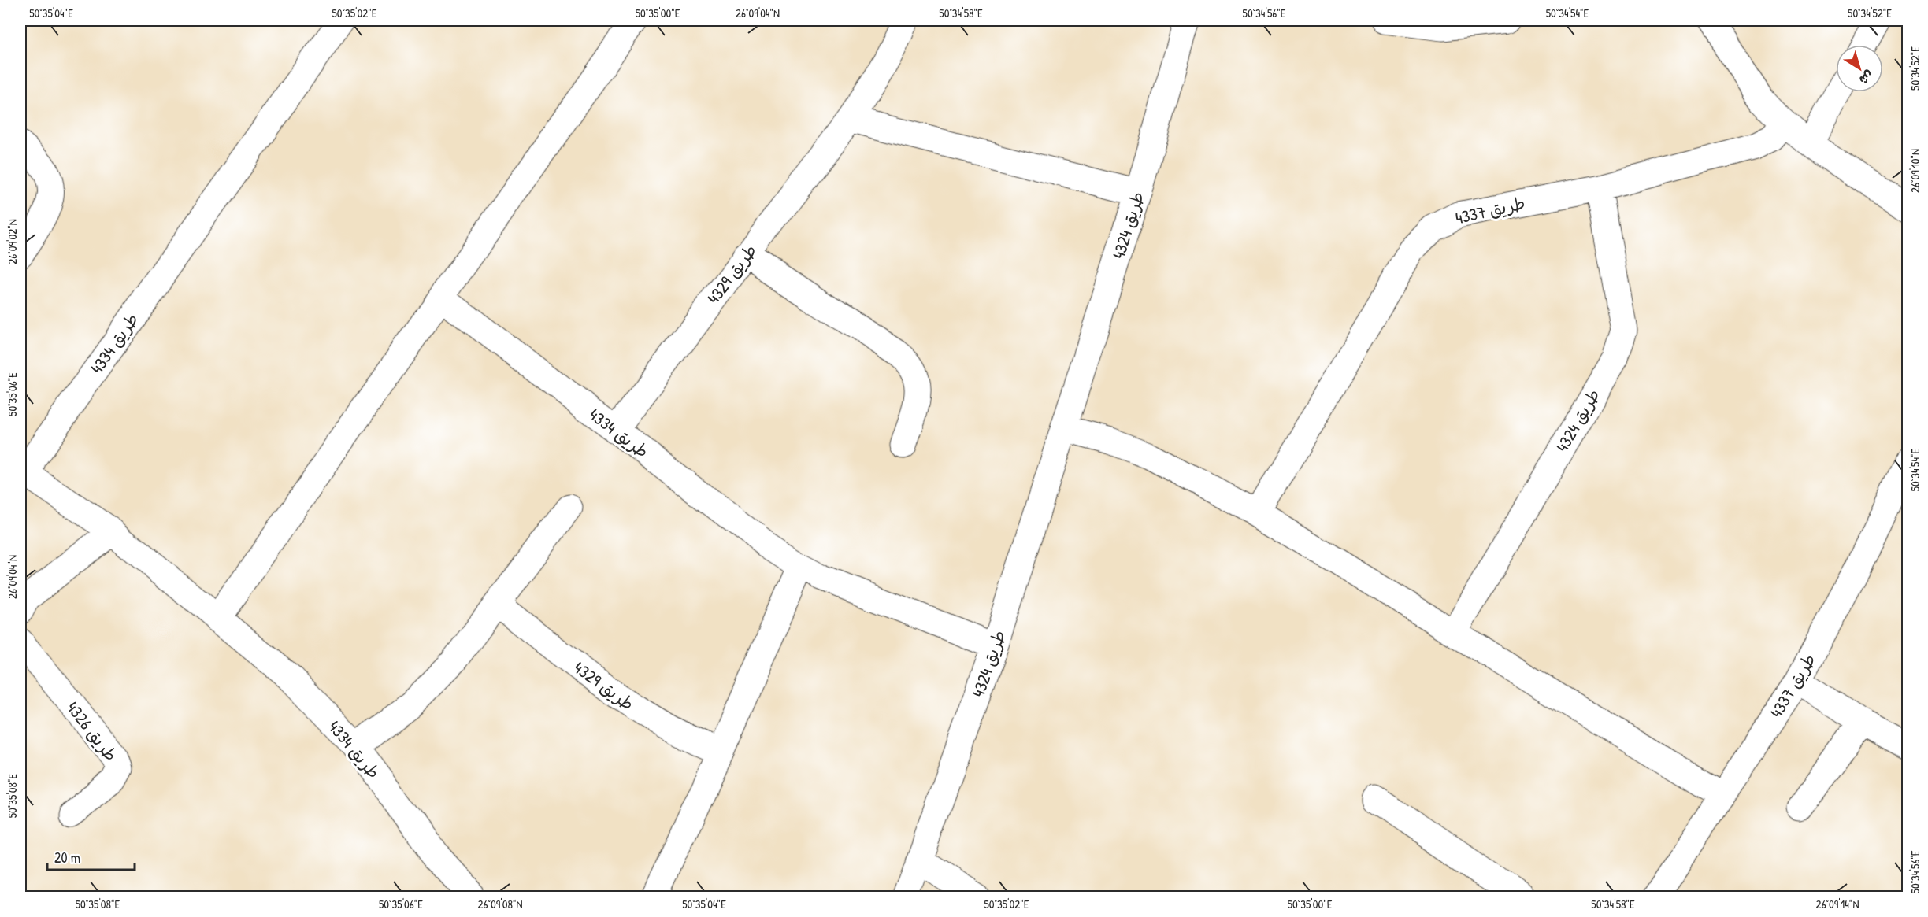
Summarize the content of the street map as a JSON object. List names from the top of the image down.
{
  "streets": {
    "street": [
      "طريق 4337",
      "طريق 4324",
      "طريق 4329",
      "طريق 4334",
      "طريق 4326"
    ]
  },
  "crossings": [
    ["طريق 4337", "طريق 4324"],
    ["طريق 4324", "طريق 4334"],
    ["طريق 4329", "طريق 4334"]
  ],
  "scale_bar": "20 m",
  "north": "bottom right",
  "coordinates": [
    "50°35'04\"E",
    "50°35'02\"E",
    "50°35'00\"E",
    "26°09'04\"N",
    "50°34'58\"E",
    "50°34'56\"E",
    "50°34'54\"E",
    "50°34'52\"E",
    "26°09'10\"N",
    "26°09'02\"N",
    "50°35'06\"E",
    "50°35'08\"E",
    "26°09'08\"N",
    "26°09'14\"N"
  ]
}
